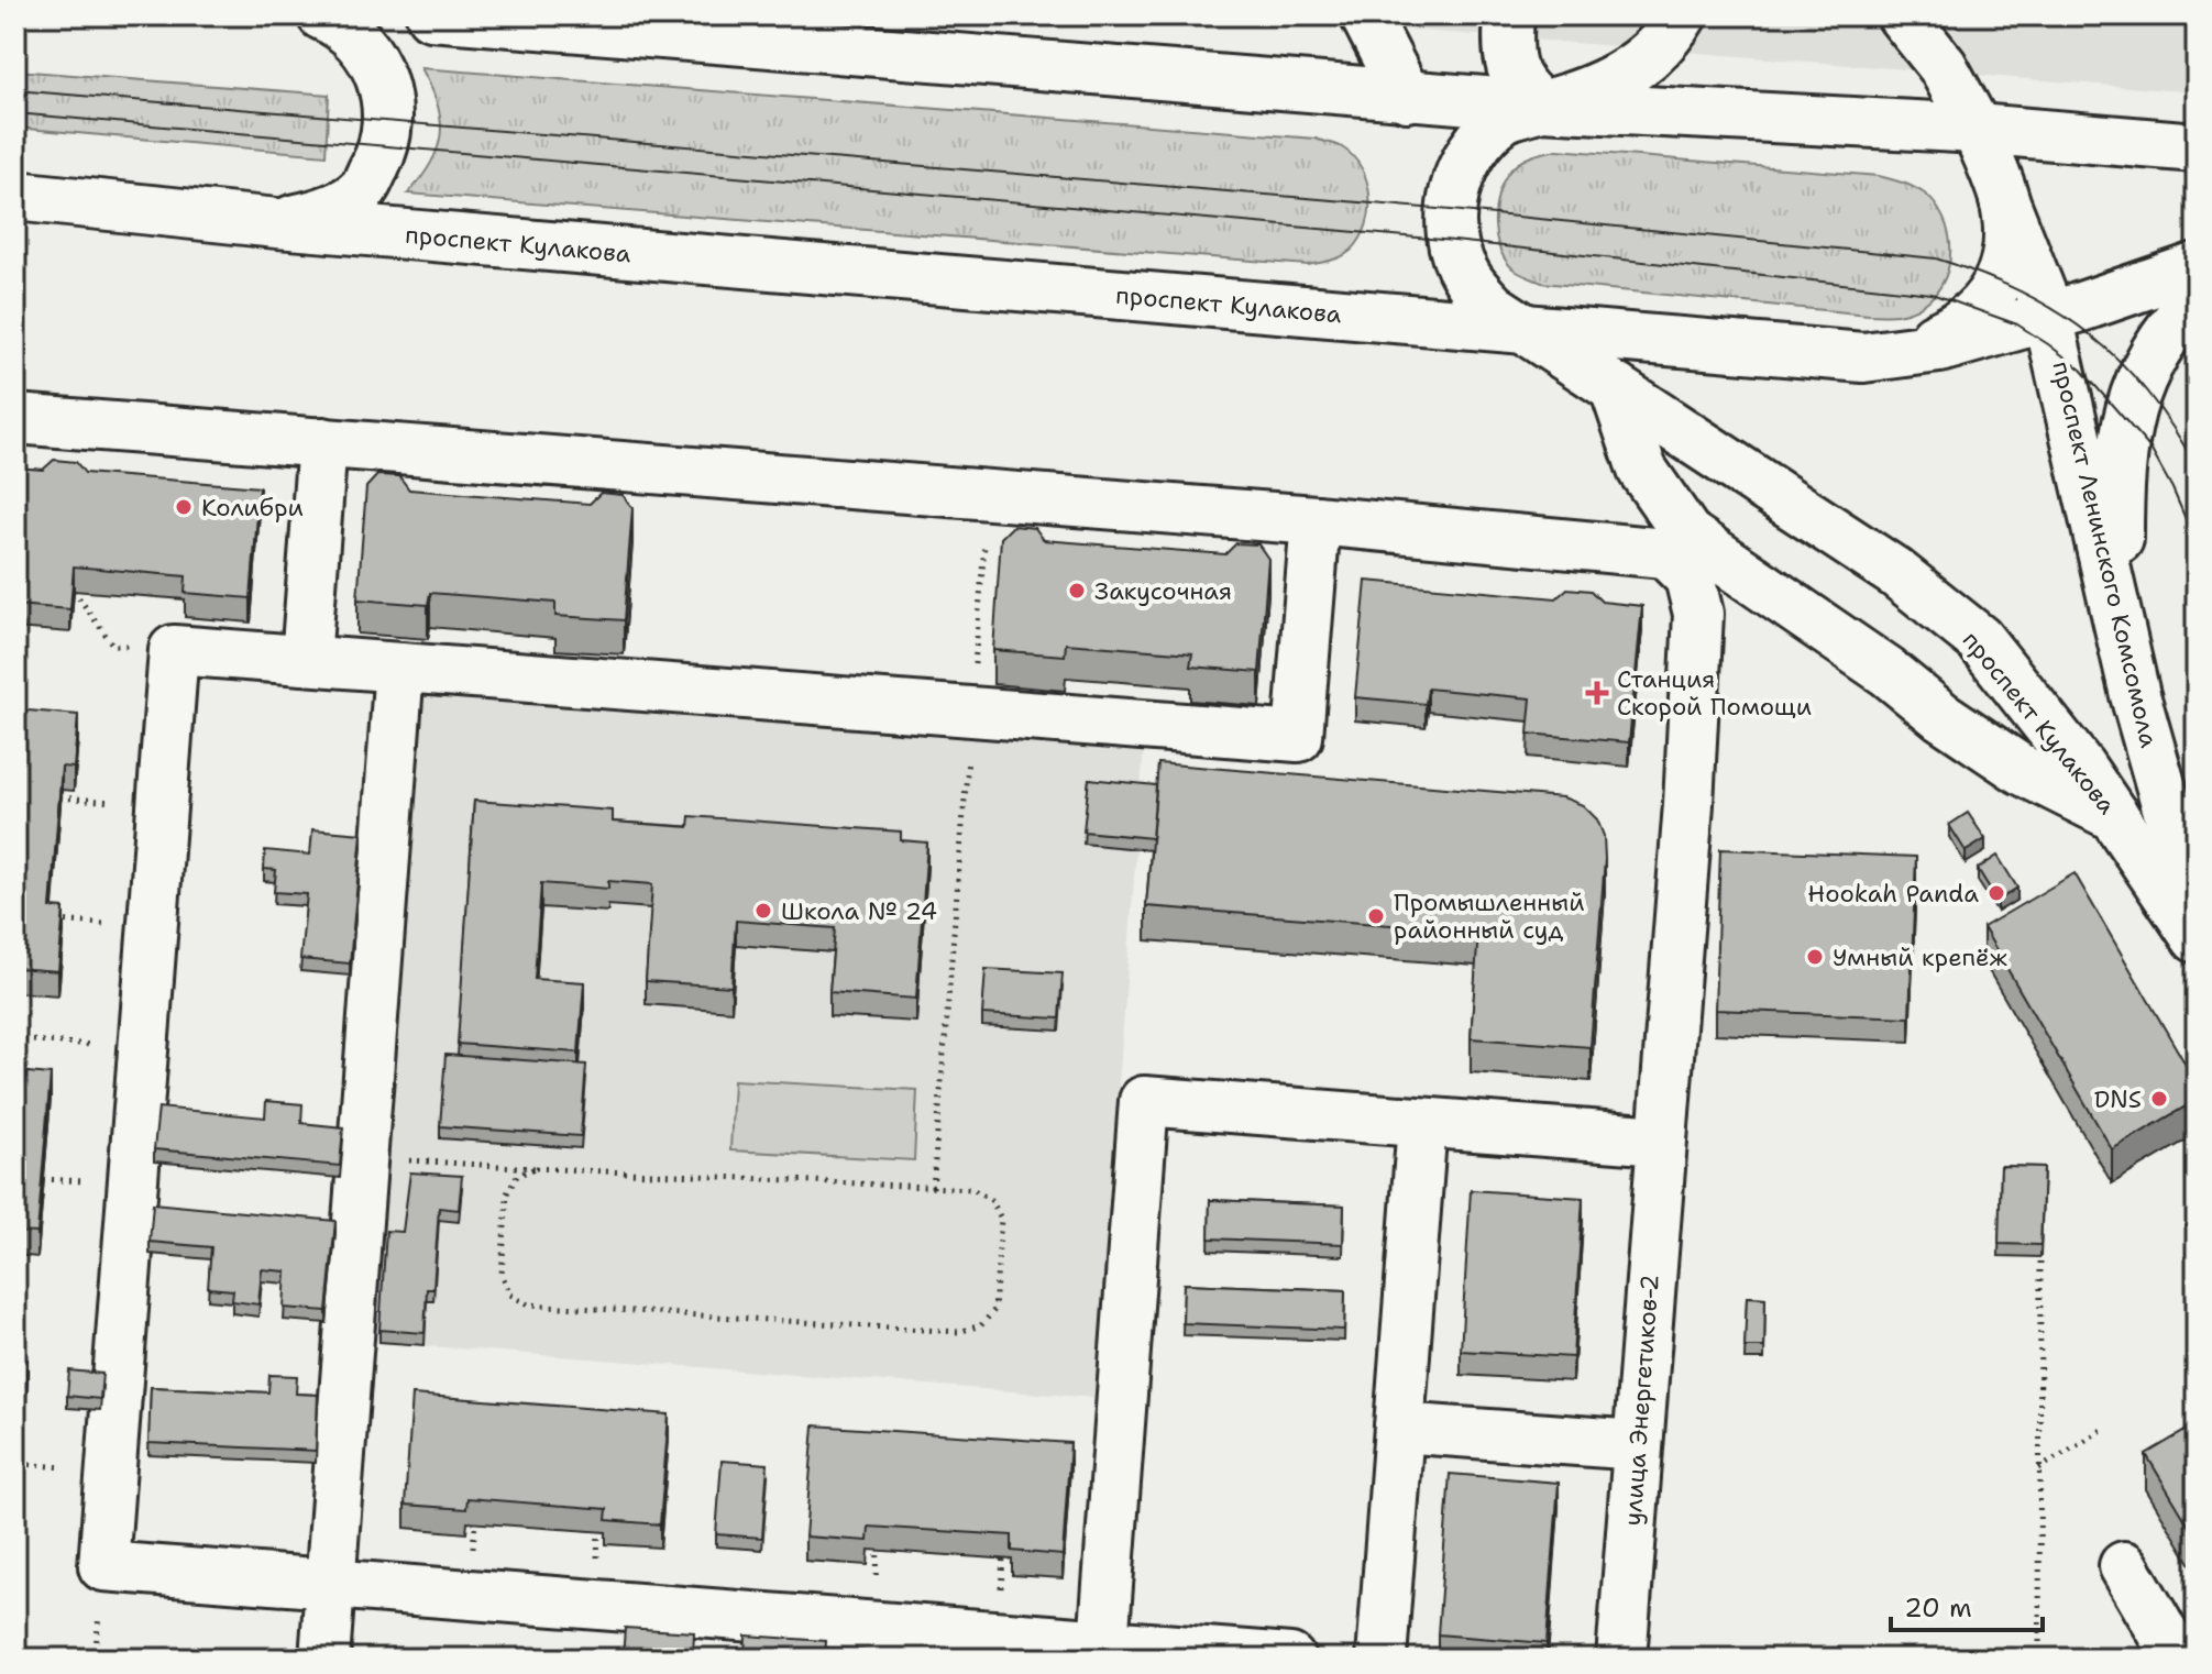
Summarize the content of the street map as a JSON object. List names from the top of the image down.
{
  "streets": {
    "main road": ["проспект Кулакова", "проспект Ленинского Комсомола", "улица Энергетиков-2"]
  },
  "places": {
    "other": [
      "Колибри",
      "Закусочная",
      "Hookah Panda",
      "Школа № 24",
      "Промышленный районный суд",
      "Умный крепёж",
      "DNS"
    ],
    "health": ["Станция Скорой Помощи"]
  },
  "scale_bar": "20 m"
}
